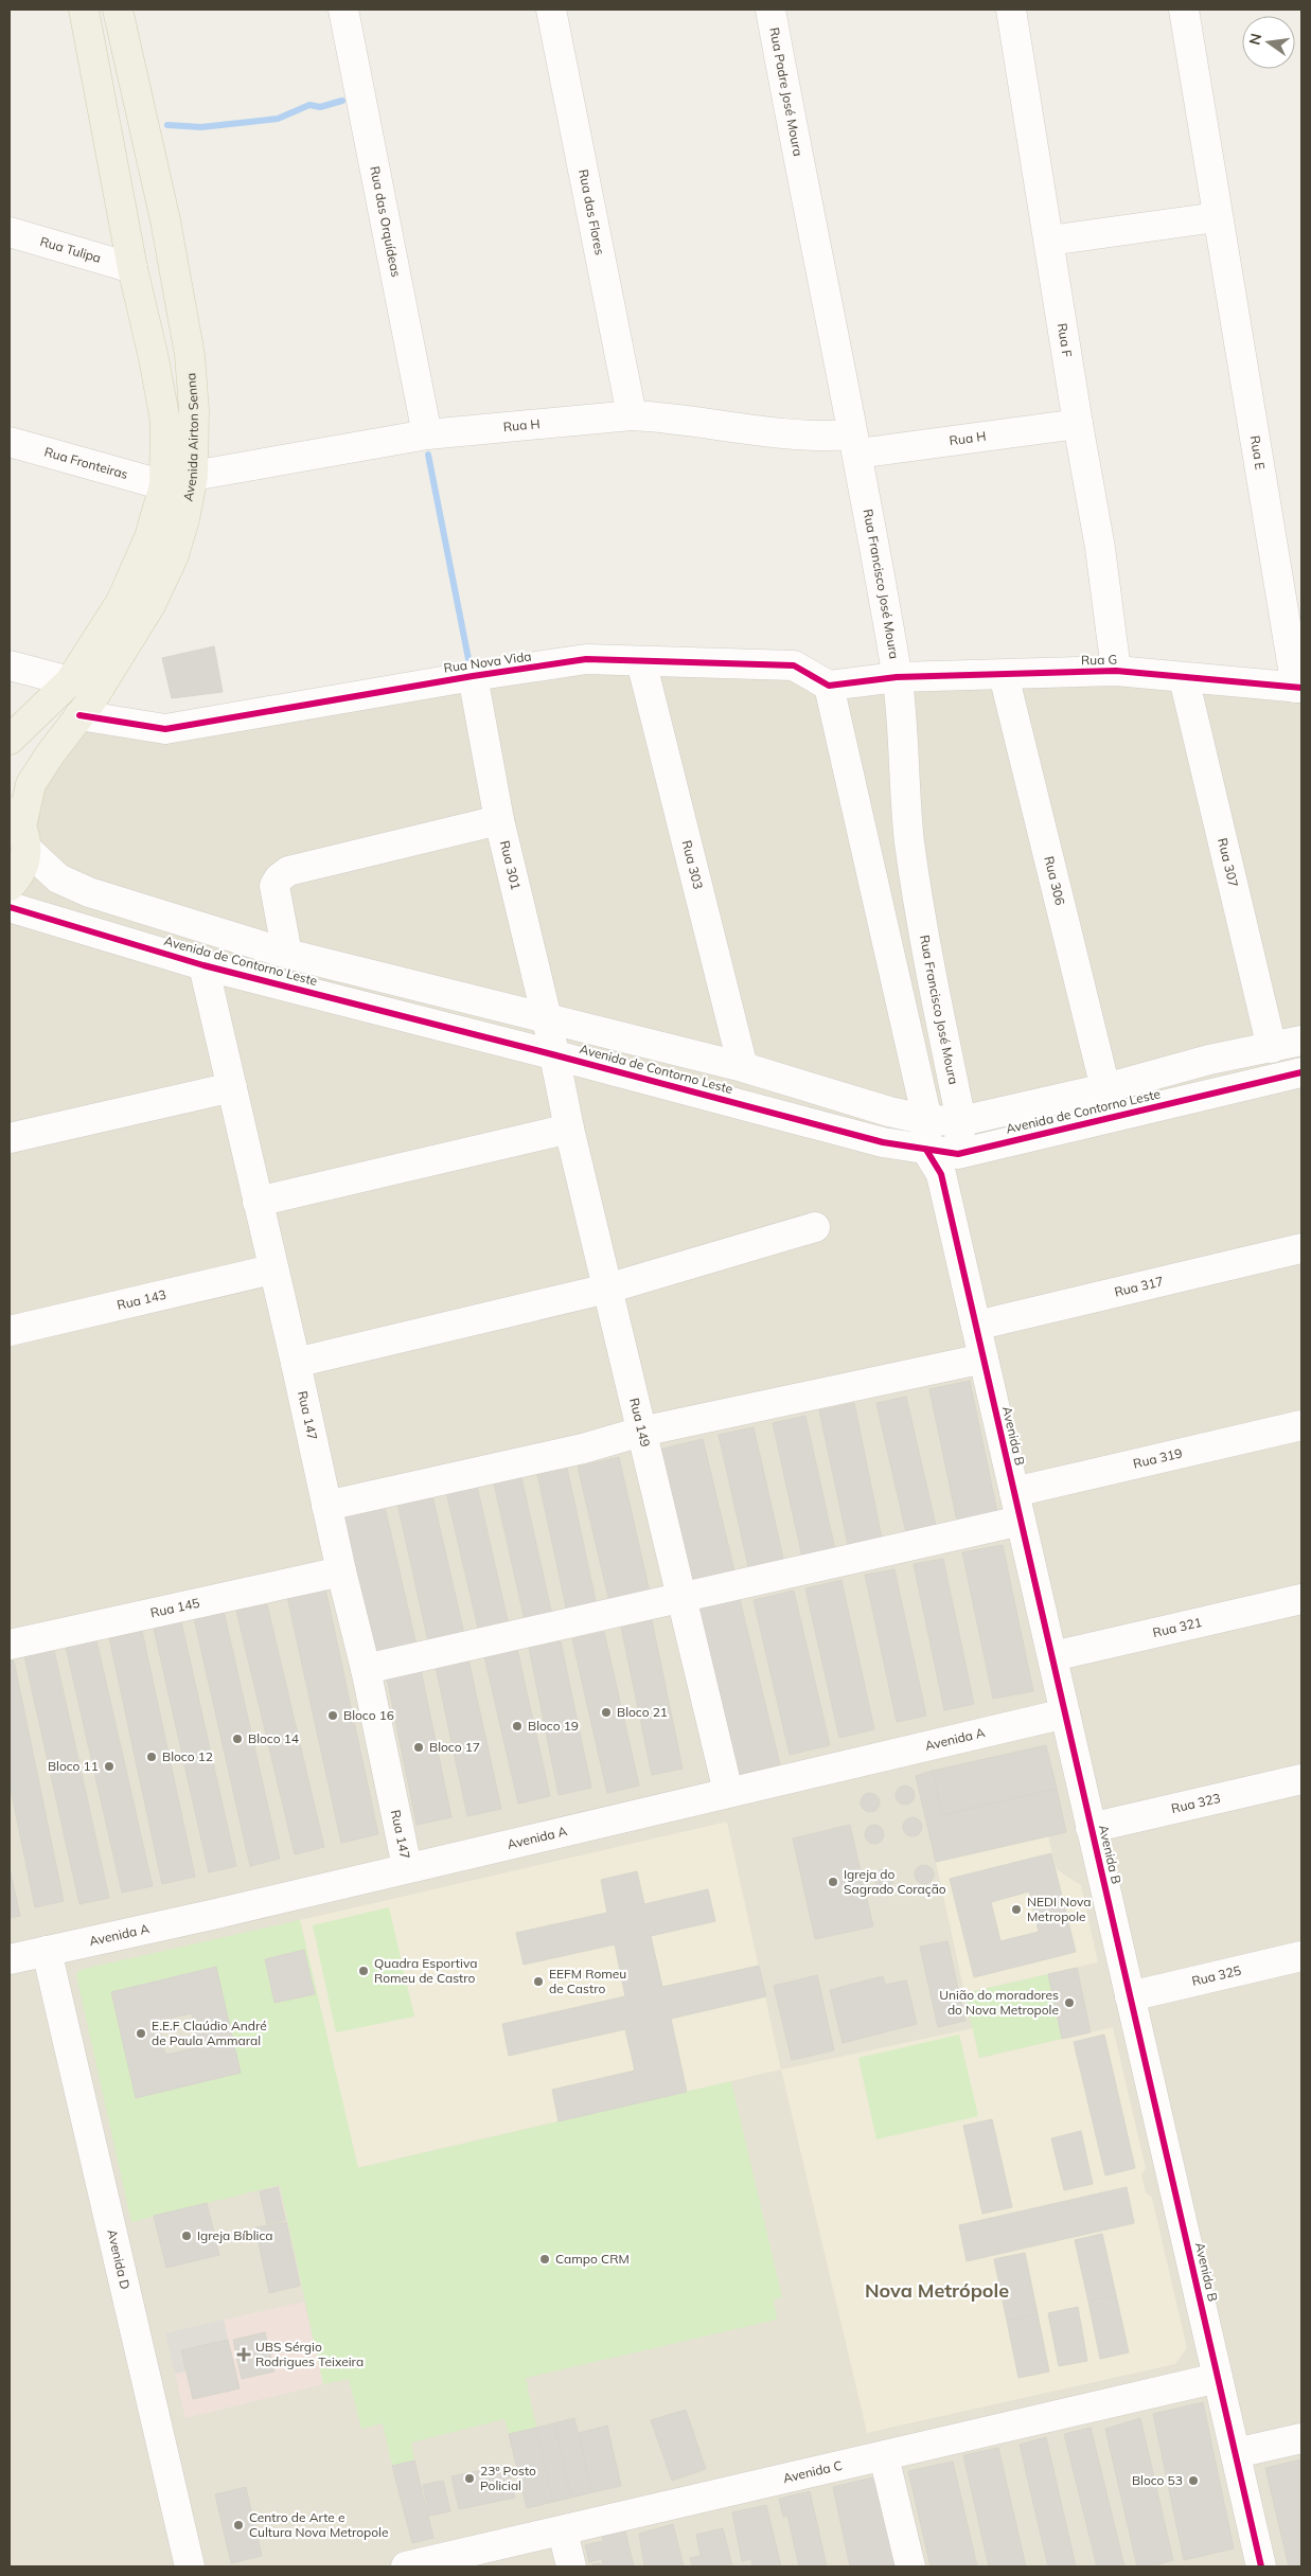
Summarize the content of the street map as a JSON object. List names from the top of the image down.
{
  "streets": {
    "main road": ["Avenida Airton Senna"],
    "street": [
      "Rua Padre José Moura",
      "Rua das Flores",
      "Rua das Orquídeas",
      "Rua Tulipa",
      "Rua F",
      "Rua H",
      "Rua E",
      "Rua Fronteiras",
      "Rua Francisco José Moura",
      "Rua G",
      "Rua Nova Vida",
      "Rua 307",
      "Rua 303",
      "Rua 301",
      "Rua 306",
      "Avenida de Contorno Leste",
      "Rua 317",
      "Rua 143",
      "Rua 147",
      "Rua 149",
      "Avenida B",
      "Rua 319",
      "Rua 145",
      "Rua 321",
      "Avenida A",
      "Rua 323",
      "Rua 325",
      "Avenida D",
      "Avenida C"
    ]
  },
  "crossings": [
    ["Rua Padre José Moura", "Rua Francisco José Moura"],
    ["Rua das Flores", "Rua H"],
    ["Rua das Orquídeas", "Rua H"],
    ["Rua Tulipa", "Avenida Airton Senna"],
    ["Rua F", "Rua H"],
    ["Rua F", "Rua G"],
    ["Rua H", "Avenida Airton Senna"],
    ["Rua H", "Rua Francisco José Moura"],
    ["Avenida Airton Senna", "Rua Fronteiras"],
    ["Avenida Airton Senna", "Rua Nova Vida"],
    ["Avenida Airton Senna", "Avenida de Contorno Leste"],
    ["Rua E", "Rua G"],
    ["Rua Francisco José Moura", "Rua G"],
    ["Rua Francisco José Moura", "Avenida de Contorno Leste"],
    ["Rua Francisco José Moura", "Avenida B"],
    ["Rua G", "Rua 307"],
    ["Rua G", "Rua 306"],
    ["Rua Nova Vida", "Rua 303"],
    ["Rua Nova Vida", "Rua 301"],
    ["Rua 307", "Avenida de Contorno Leste"],
    ["Rua 303", "Avenida de Contorno Leste"],
    ["Rua 301", "Avenida de Contorno Leste"],
    ["Rua 301", "Rua 149"],
    ["Rua 306", "Avenida de Contorno Leste"],
    ["Avenida de Contorno Leste", "Rua 147"],
    ["Avenida de Contorno Leste", "Rua 149"],
    ["Avenida de Contorno Leste", "Avenida B"],
    ["Rua 317", "Avenida B"],
    ["Rua 143", "Rua 147"],
    ["Rua 147", "Rua 145"],
    ["Rua 147", "Avenida A"],
    ["Rua 149", "Avenida A"],
    ["Avenida B", "Rua 319"],
    ["Avenida B", "Rua 321"],
    ["Avenida B", "Avenida A"],
    ["Avenida B", "Rua 323"],
    ["Avenida B", "Rua 325"],
    ["Avenida B", "Avenida C"],
    ["Avenida A", "Avenida D"]
  ],
  "districts": ["Nova Metrópole"],
  "places": {
    "other": [
      "Bloco 21",
      "Bloco 16",
      "Bloco 19",
      "Bloco 14",
      "Bloco 17",
      "Bloco 12",
      "Bloco 11",
      "Igreja do Sagrado Coração",
      "NEDI Nova Metropole",
      "Quadra Esportiva Romeu de Castro",
      "EEFM Romeu de Castro",
      "União do moradores do Nova Metropole",
      "E.E.F Claúdio André de Paula Ammaral",
      "Igreja Bíblica",
      "Campo CRM",
      "23º Posto Policial",
      "Bloco 53",
      "Centro de Arte e Cultura Nova Metropole"
    ],
    "health": ["UBS Sérgio Rodrigues Teixeira"]
  },
  "north": "left"
}
